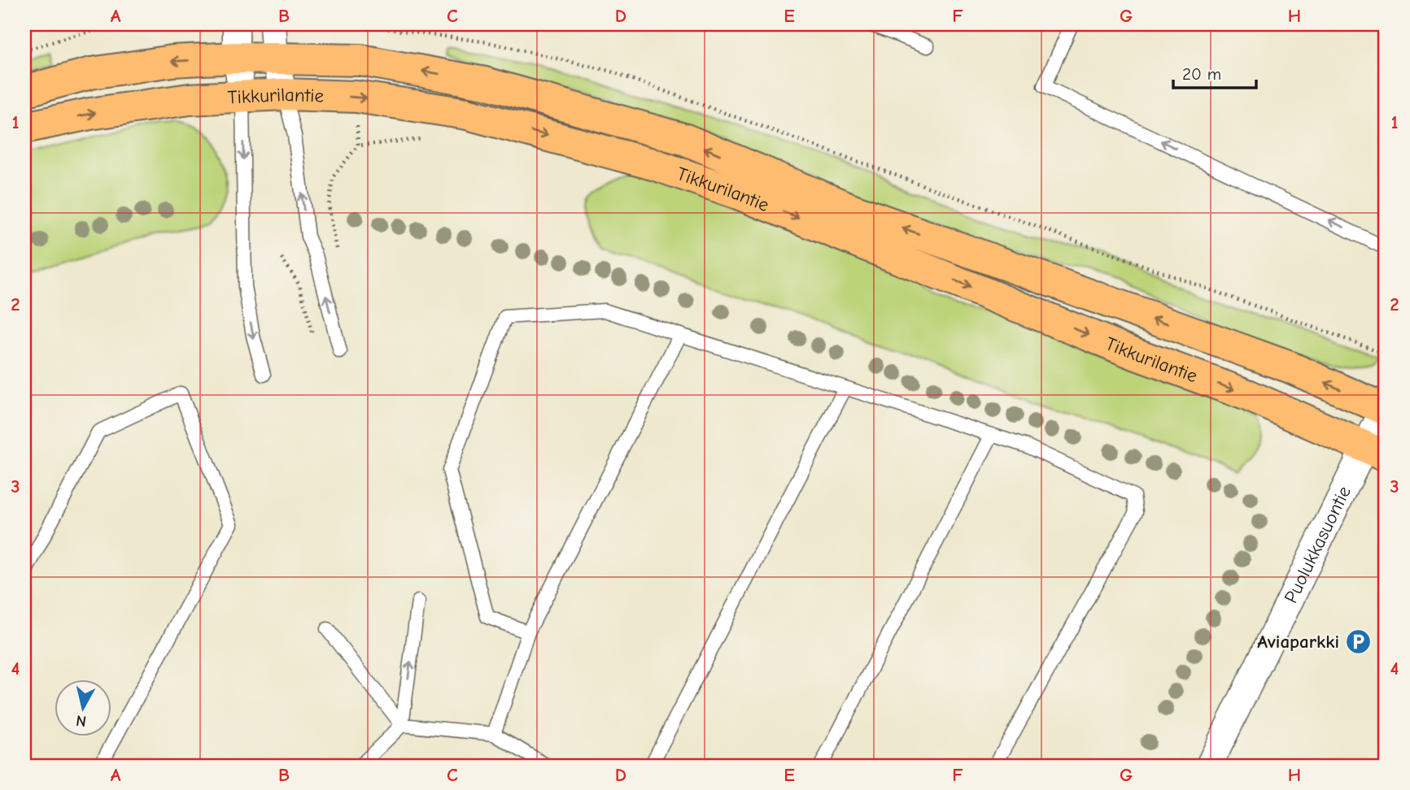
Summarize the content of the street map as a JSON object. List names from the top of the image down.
{
  "streets": {
    "main road": ["Tikkurilantie"],
    "street": ["Puolukkasuontie"]
  },
  "crossings": [
    ["Tikkurilantie", "Puolukkasuontie"]
  ],
  "places": {
    "parking": ["Aviaparkki"]
  },
  "scale_bar": "20 m",
  "north": "bottom",
  "grid": {
    "columns": [
      "A",
      "B",
      "C",
      "D",
      "E",
      "F",
      "G",
      "H"
    ],
    "rows": [
      "1",
      "2",
      "3",
      "4"
    ]
  }
}
